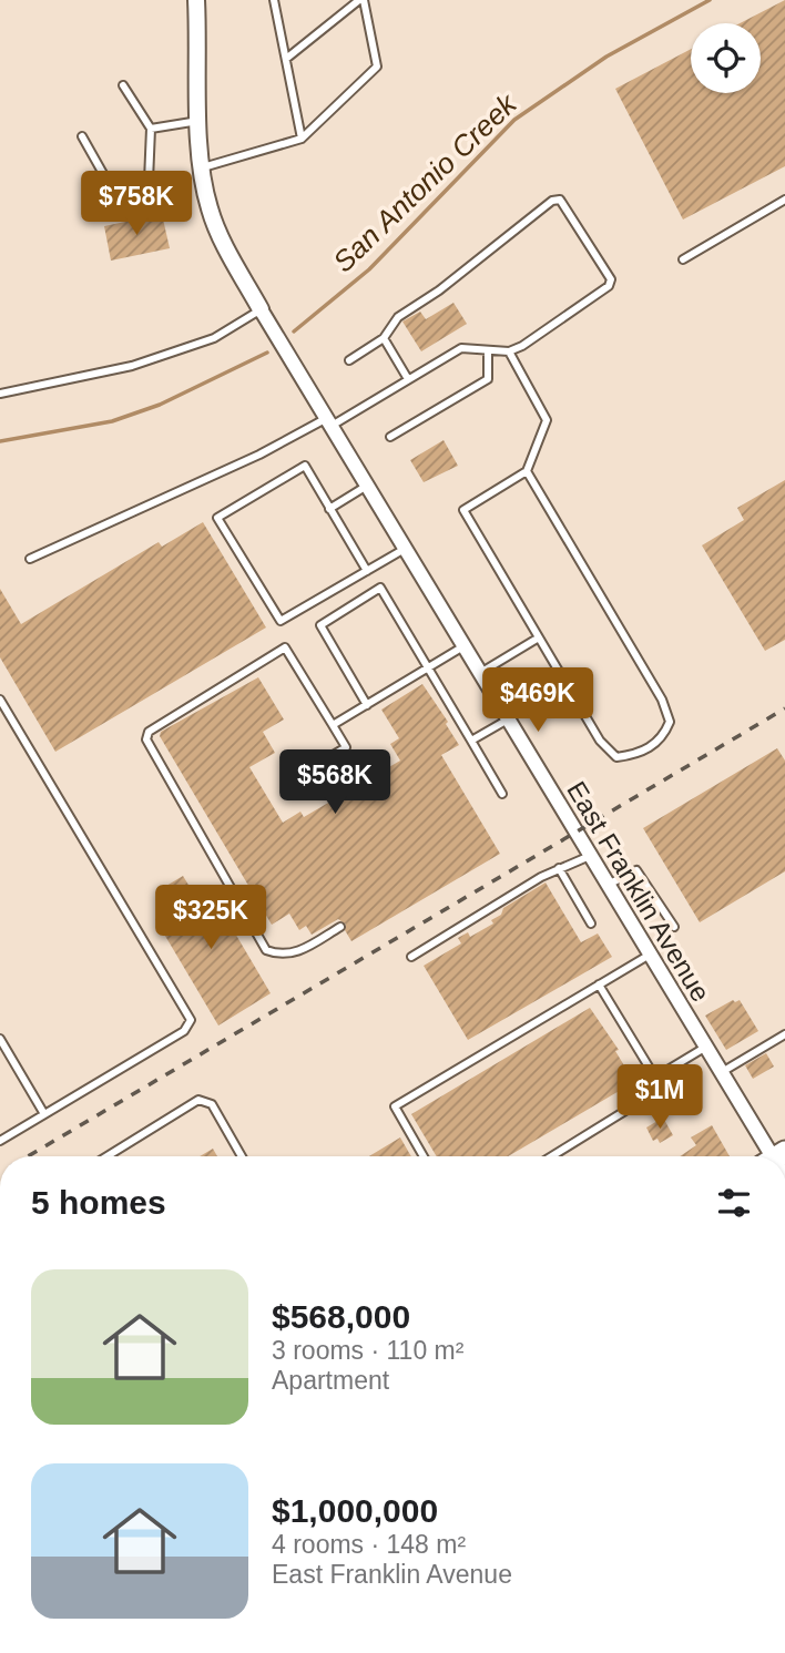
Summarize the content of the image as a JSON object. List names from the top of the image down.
{
  "streets": {
    "street": ["East Franklin Avenue"]
  },
  "water": ["San Antonio Creek"],
  "page": {
    "price": [
      "$758K",
      "$469K",
      "$568K",
      "$325K",
      "$1M"
    ],
    "heading": "5 homes",
    "list": [
      {
        "name": "$568,000",
        "note": "3 rooms · 110 m² · Apartment"
      },
      {
        "name": "$1,000,000",
        "note": "4 rooms · 148 m² · East Franklin Avenue"
      }
    ]
  }
}
